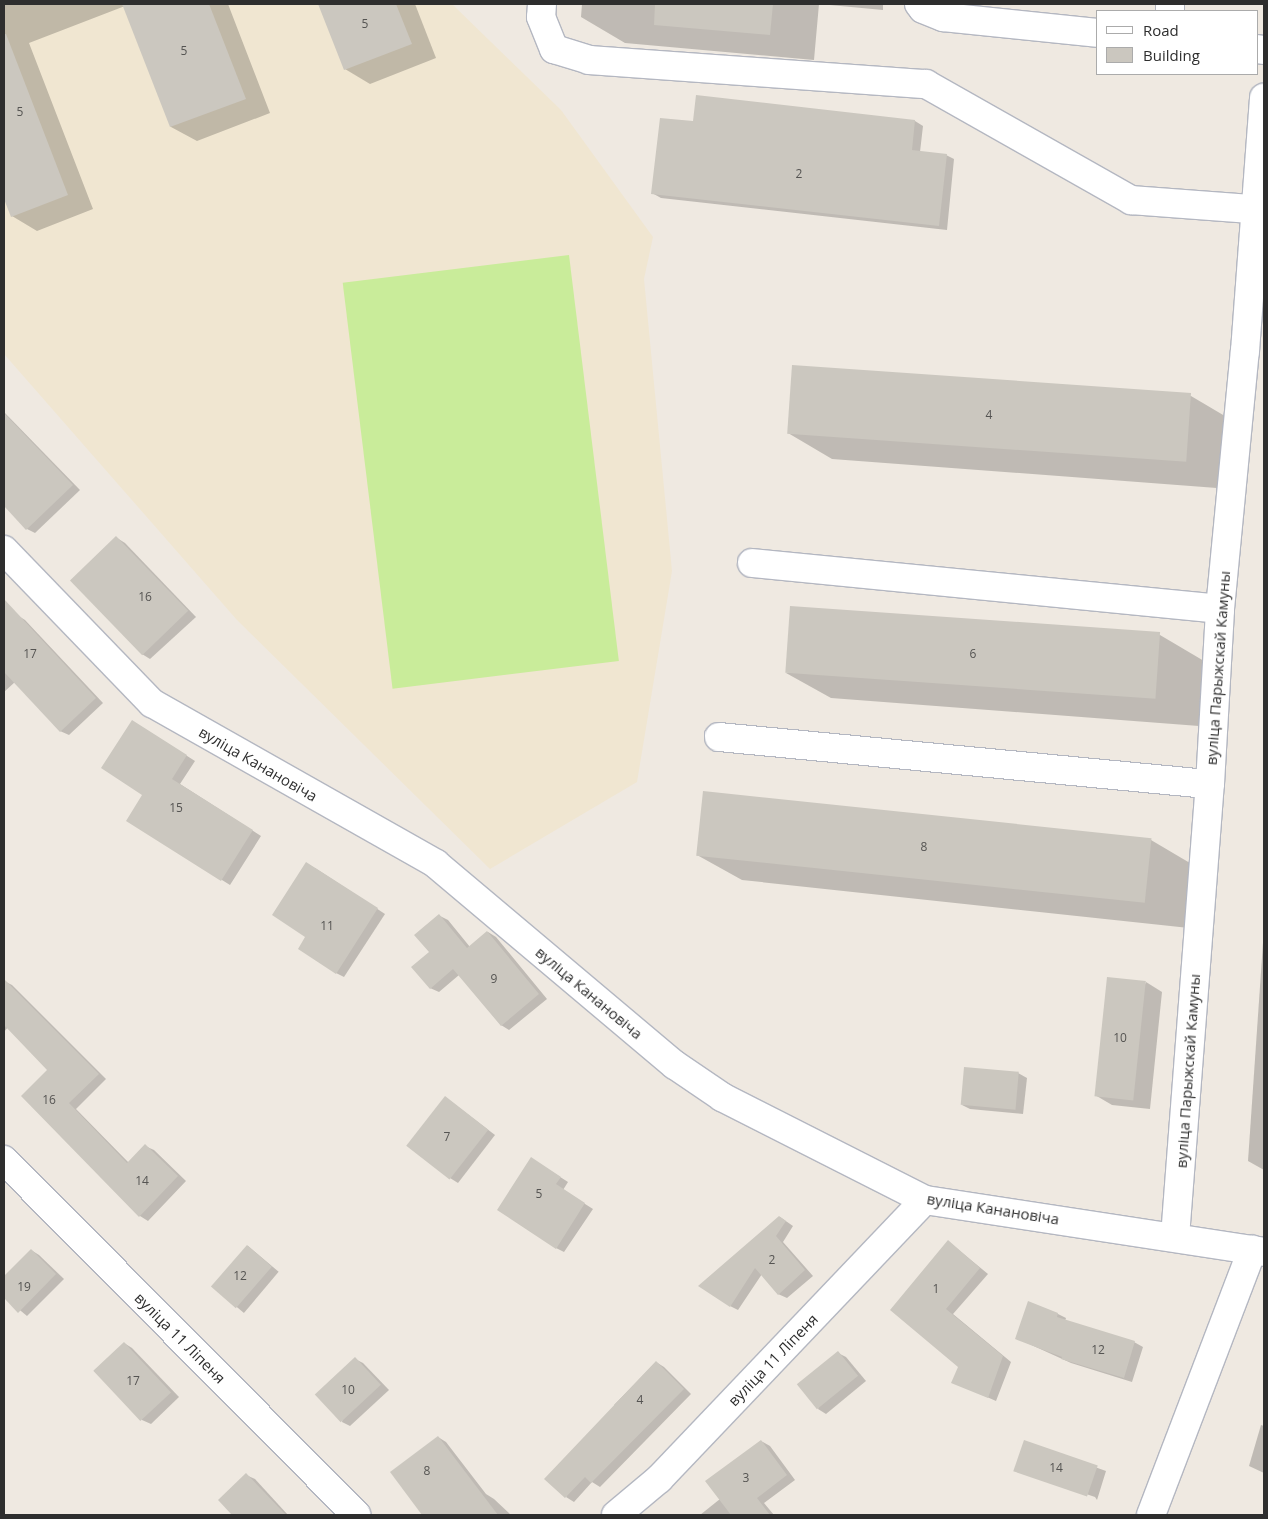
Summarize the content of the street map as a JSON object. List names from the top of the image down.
{
  "streets": {
    "street": ["вуліца Парыжскай Камуны", "вуліца Канановіча", "вуліца 11 Ліпеня"]
  },
  "crossings": [
    ["вуліца Парыжскай Камуны", "вуліца Канановіча"],
    ["вуліца Канановіча", "вуліца 11 Ліпеня"]
  ],
  "house_numbers": [
    "5",
    "5",
    "5",
    "2",
    "4",
    "16",
    "17",
    "6",
    "15",
    "8",
    "11",
    "9",
    "10",
    "16",
    "7",
    "14",
    "5",
    "2",
    "12",
    "19",
    "1",
    "12",
    "17",
    "10",
    "4",
    "14",
    "8",
    "3"
  ],
  "legend": ["Road", "Building"]
}
